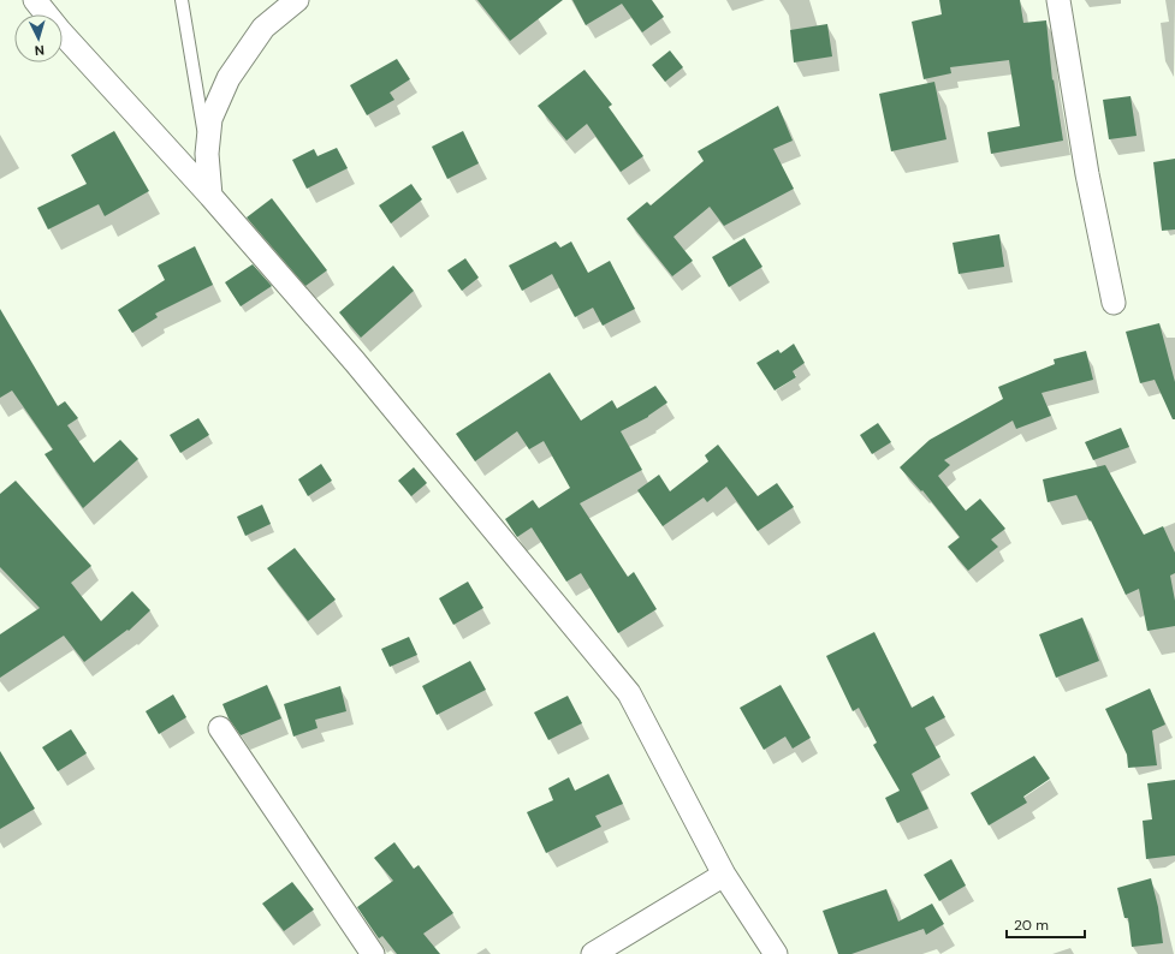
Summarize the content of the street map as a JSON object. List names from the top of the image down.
{
  "scale_bar": "20 m",
  "north": "bottom"
}
